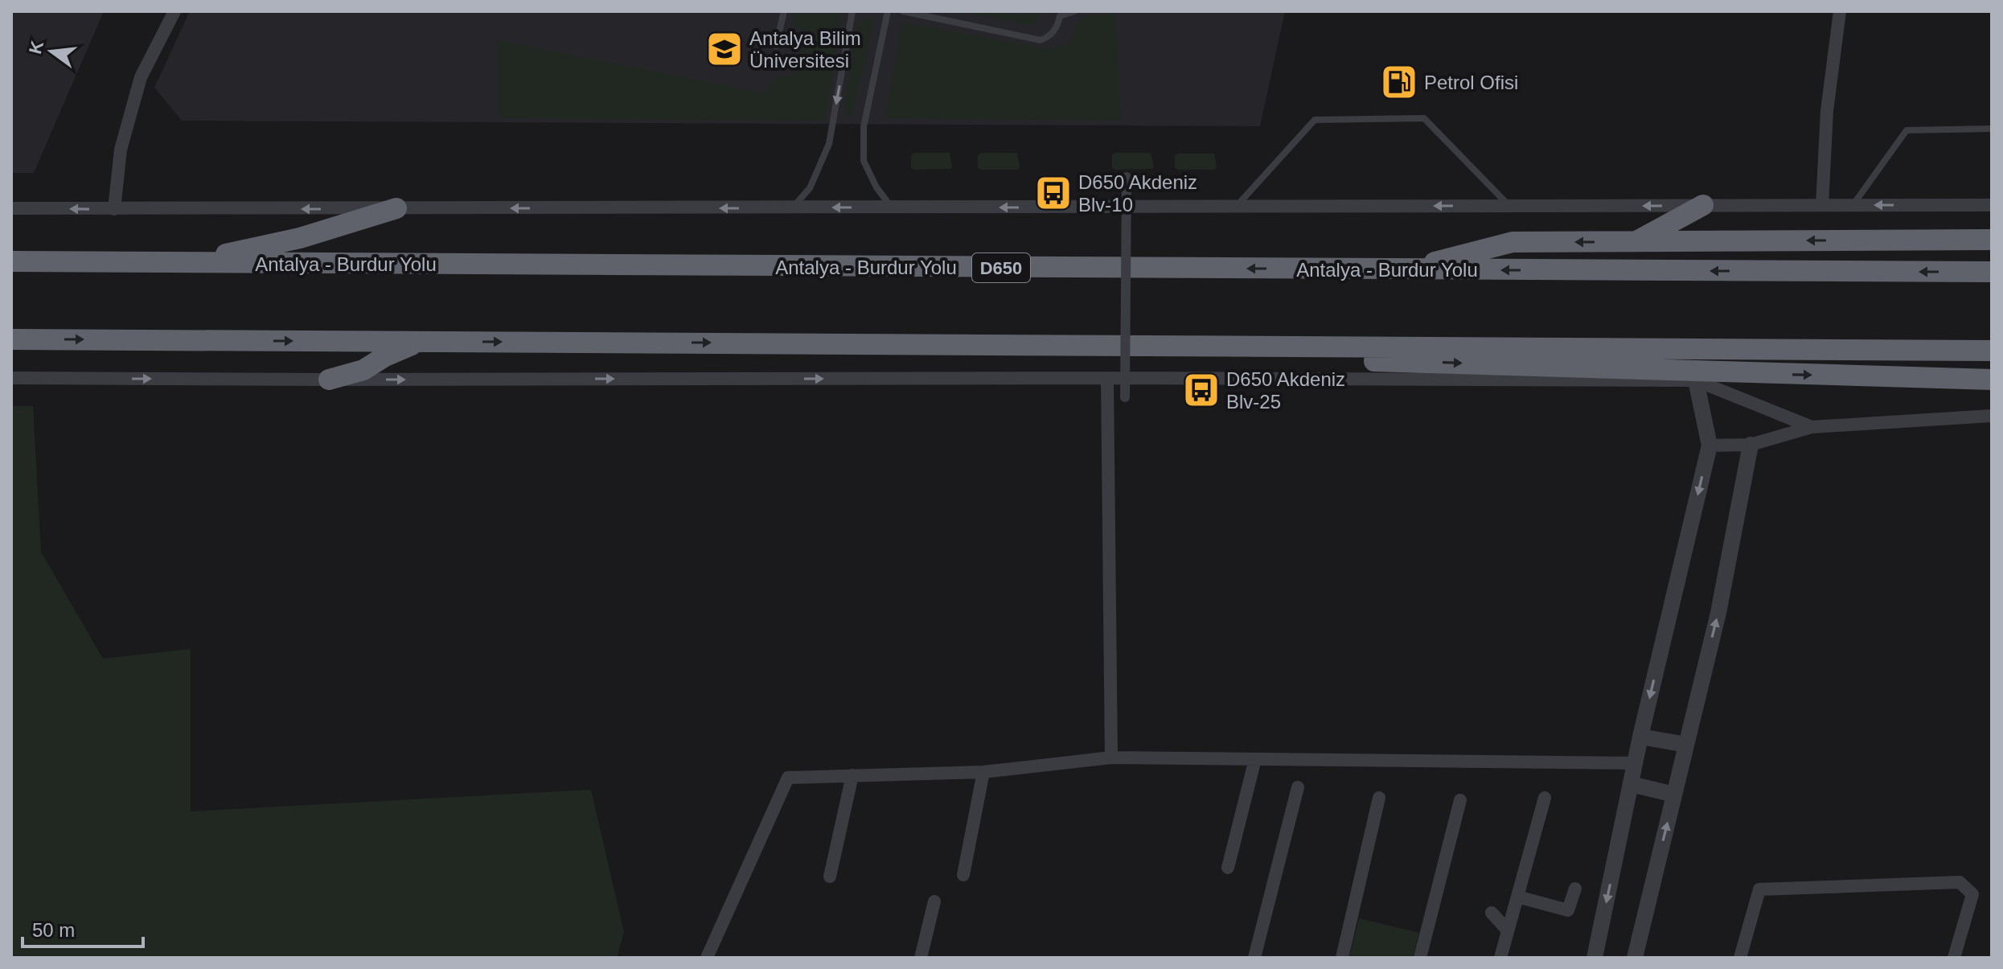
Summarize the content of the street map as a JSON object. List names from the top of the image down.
{
  "streets": {
    "highway": ["Antalya - Burdur Yolu", "D650"]
  },
  "places": {
    "school or university": ["Antalya Bilim Üniversitesi"],
    "fuel station": ["Petrol Ofisi"],
    "bus stop": ["D650 Akdeniz Blv-10", "D650 Akdeniz Blv-25"]
  },
  "scale_bar": "50 m",
  "north": "left"
}
